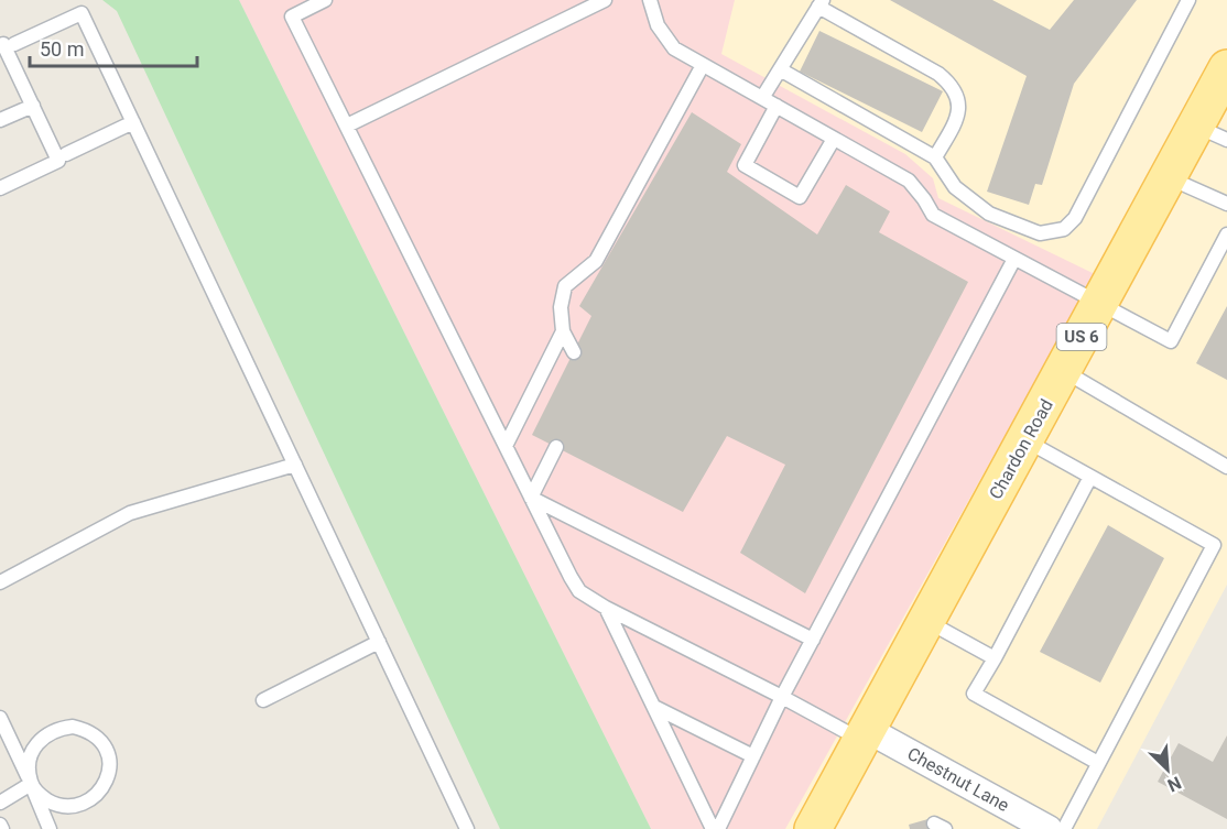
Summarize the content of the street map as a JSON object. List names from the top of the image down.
{
  "streets": {
    "main road": ["US 6", "Chardon Road"],
    "street": ["Chestnut Lane"]
  },
  "crossings": [
    ["Chardon Road", "Chestnut Lane"]
  ],
  "scale_bar": "50 m",
  "north": "bottom right"
}
